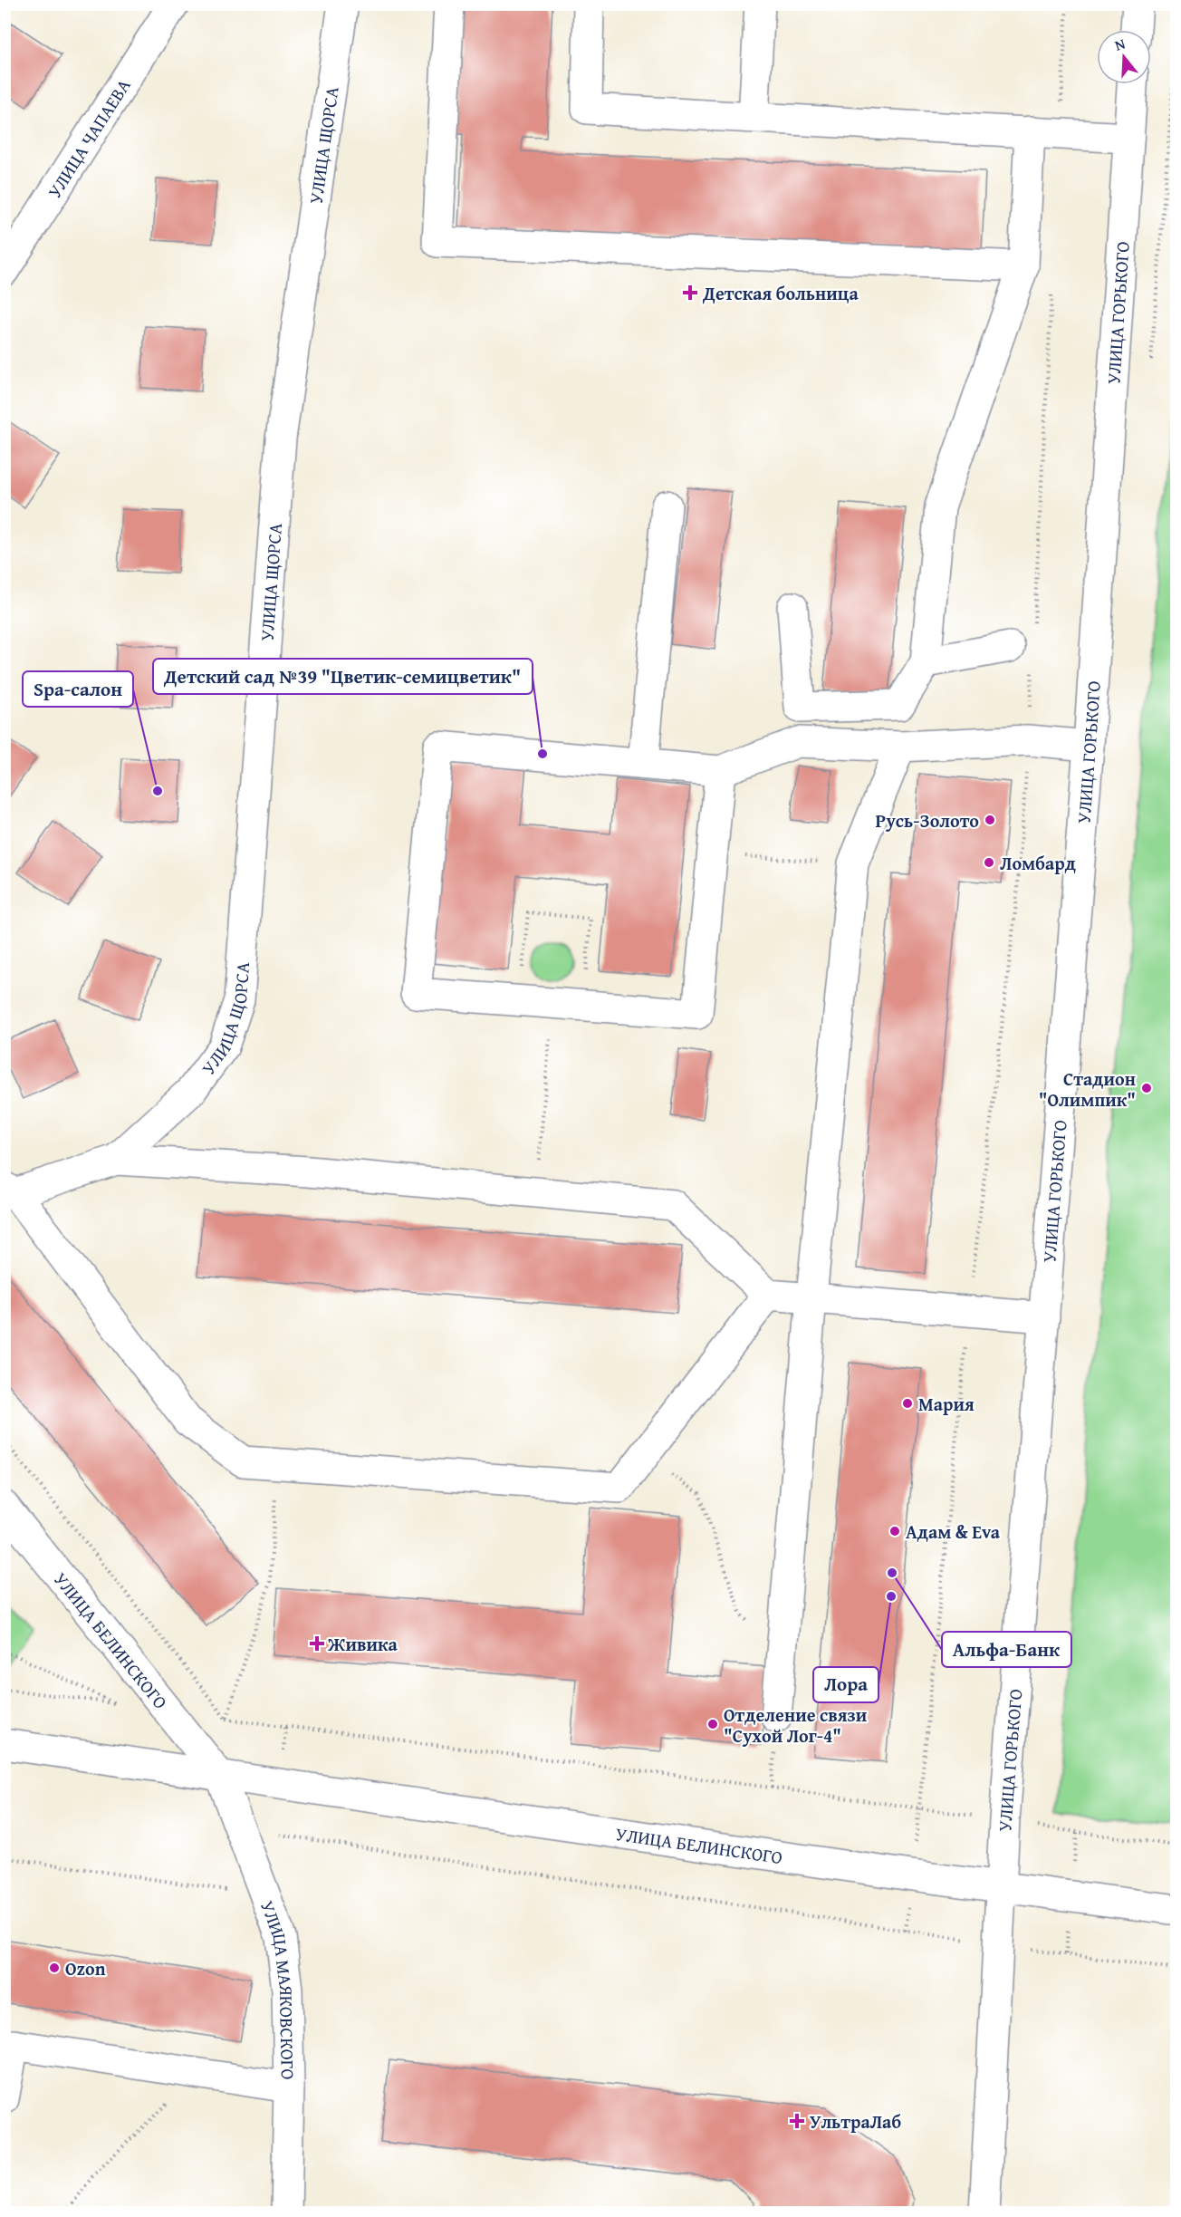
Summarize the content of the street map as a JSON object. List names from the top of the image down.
{
  "streets": {
    "street": [
      "УЛИЦА ЧАПАЕВА",
      "УЛИЦА ЩОРСА",
      "УЛИЦА ГОРЬКОГО",
      "УЛИЦА БЕЛИНСКОГО",
      "УЛИЦА МАЯКОВСКОГО"
    ]
  },
  "crossings": [
    ["УЛИЦА ГОРЬКОГО", "УЛИЦА БЕЛИНСКОГО"],
    ["УЛИЦА БЕЛИНСКОГО", "УЛИЦА МАЯКОВСКОГО"]
  ],
  "places": {
    "health": ["Детская больница", "Живика", "УльтраЛаб"],
    "other": [
      "Детский сад №39 \"Цветик-семицветик\"",
      "Spa-салон",
      "Русь-Золото",
      "Ломбард",
      "Стадион \"Олимпик\"",
      "Мария",
      "Адам & Eva",
      "Альфа-Банк",
      "Лора",
      "Отделение связи \"Сухой Лог-4\"",
      "Ozon"
    ]
  },
  "north": "top"
}
